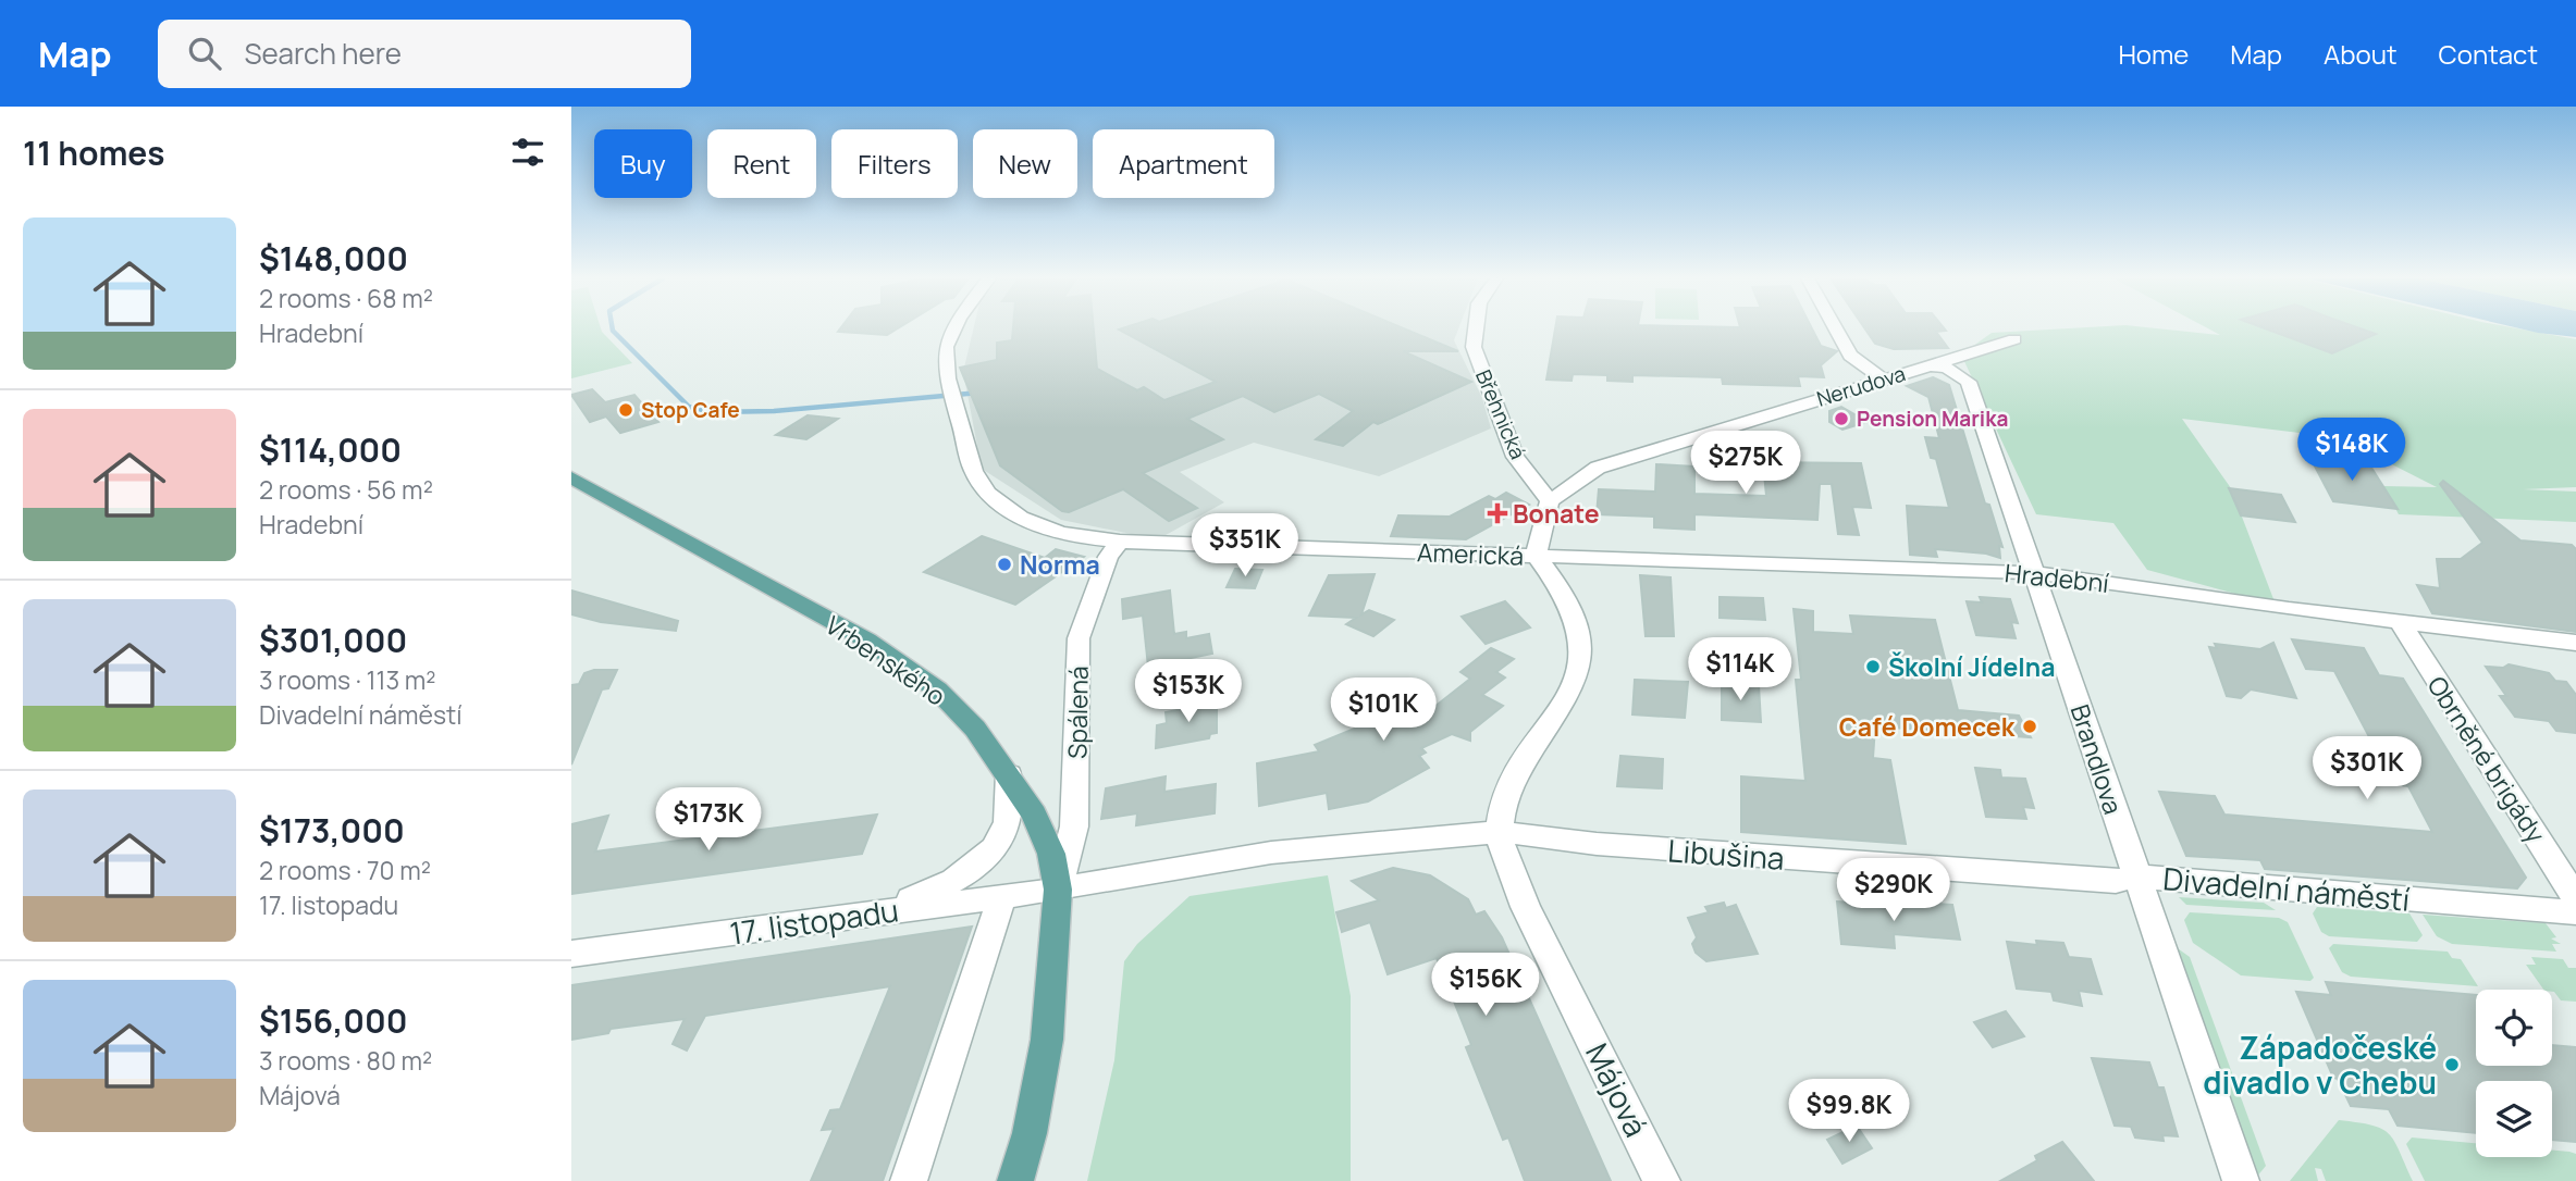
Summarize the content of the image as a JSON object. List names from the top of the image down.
{
  "streets": {
    "main road": ["Vrbenského"],
    "street": [
      "Nerudova",
      "Břehnická",
      "Americká",
      "Hradební",
      "Spálená",
      "Brandlova",
      "Obrněné brigády",
      "Libušina",
      "Divadelní náměstí",
      "17. listopadu",
      "Májová"
    ]
  },
  "crossings": [
    ["Nerudova", "Břehnická"],
    ["Nerudova", "Brandlova"],
    ["Americká", "Hradební"],
    ["Americká", "Spálená"],
    ["Americká", "Libušina"],
    ["Americká", "Májová"],
    ["Hradební", "Brandlova"],
    ["Hradební", "Obrněné brigády"],
    ["Vrbenského", "Spálená"],
    ["Vrbenského", "17. listopadu"],
    ["Spálená", "17. listopadu"],
    ["Brandlova", "Libušina"],
    ["Brandlova", "Divadelní náměstí"],
    ["Libušina", "Divadelní náměstí"],
    ["Libušina", "Májová"]
  ],
  "places": {
    "other": [
      "Stop Cafe",
      "Pension Marika",
      "Norma",
      "Školní Jídelna",
      "Café Domecek",
      "Západočeské divadlo v Chebu"
    ],
    "health": ["Bonate"]
  },
  "page": {
    "header": "Map",
    "search": "Search here",
    "nav": [
      "Home",
      "Map",
      "About",
      "Contact"
    ],
    "heading": "11 homes",
    "chip": [
      "Buy",
      "Rent",
      "Filters",
      "New",
      "Apartment"
    ],
    "list": [
      {
        "name": "$148,000",
        "note": "2 rooms · 68 m² · Hradební"
      },
      {
        "name": "$114,000",
        "note": "2 rooms · 56 m² · Hradební"
      },
      {
        "name": "$301,000",
        "note": "3 rooms · 113 m² · Divadelní náměstí"
      },
      {
        "name": "$173,000",
        "note": "2 rooms · 70 m² · 17. listopadu"
      },
      {
        "name": "$156,000",
        "note": "3 rooms · 80 m² · Májová"
      }
    ],
    "price": [
      "$148K",
      "$275K",
      "$351K",
      "$114K",
      "$153K",
      "$101K",
      "$301K",
      "$173K",
      "$290K",
      "$156K",
      "$99.8K"
    ]
  }
}
